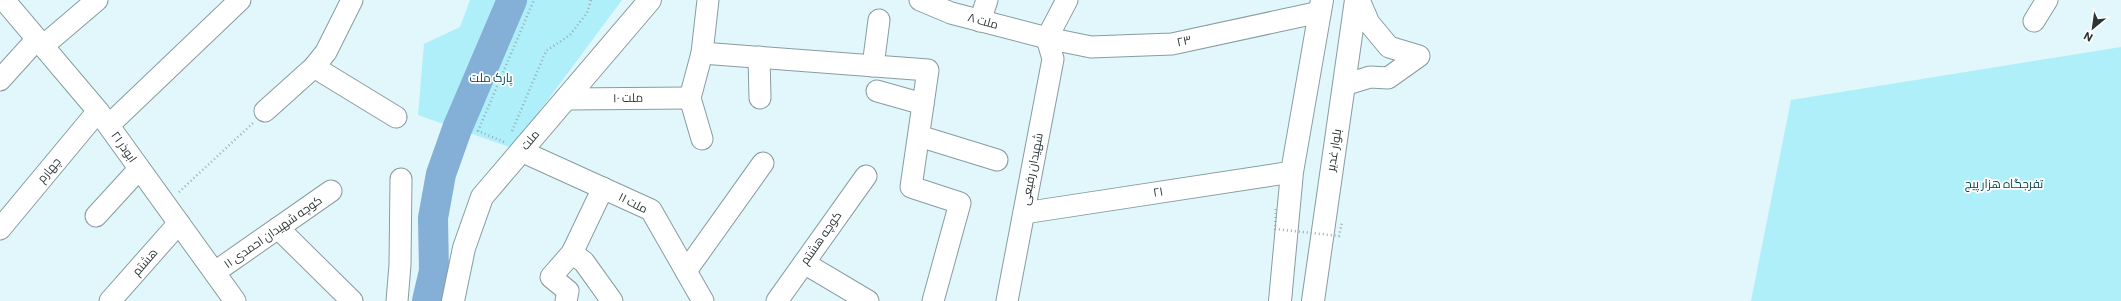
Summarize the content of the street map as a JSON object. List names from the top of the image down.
{
  "streets": {
    "main road": ["ملت", "بلوار غدیر"],
    "street": [
      "۸ ملت",
      "۲۳",
      "ملت ۱۰",
      "۲۱ ابوذر",
      "شهیدان رفیعی",
      "چهارم",
      "۲۱",
      "۱۱ ملت",
      "کوچه شهیدان احمدی ۱۱",
      "کوچه هشتم",
      "هشتم"
    ]
  },
  "crossings": [
    ["۸ ملت", "۲۳"],
    ["۸ ملت", "شهیدان رفیعی"],
    ["۲۳", "شهیدان رفیعی"],
    ["ملت ۱۰", "ملت"],
    ["ملت", "۱۱ ملت"],
    ["۲۱ ابوذر", "چهارم"],
    ["۲۱ ابوذر", "کوچه شهیدان احمدی ۱۱"],
    ["۲۱ ابوذر", "هشتم"],
    ["شهیدان رفیعی", "۲۱"]
  ],
  "parks": ["پارک ملت", "تفرجگاه هزار پیچ"],
  "north": "bottom left"
}
